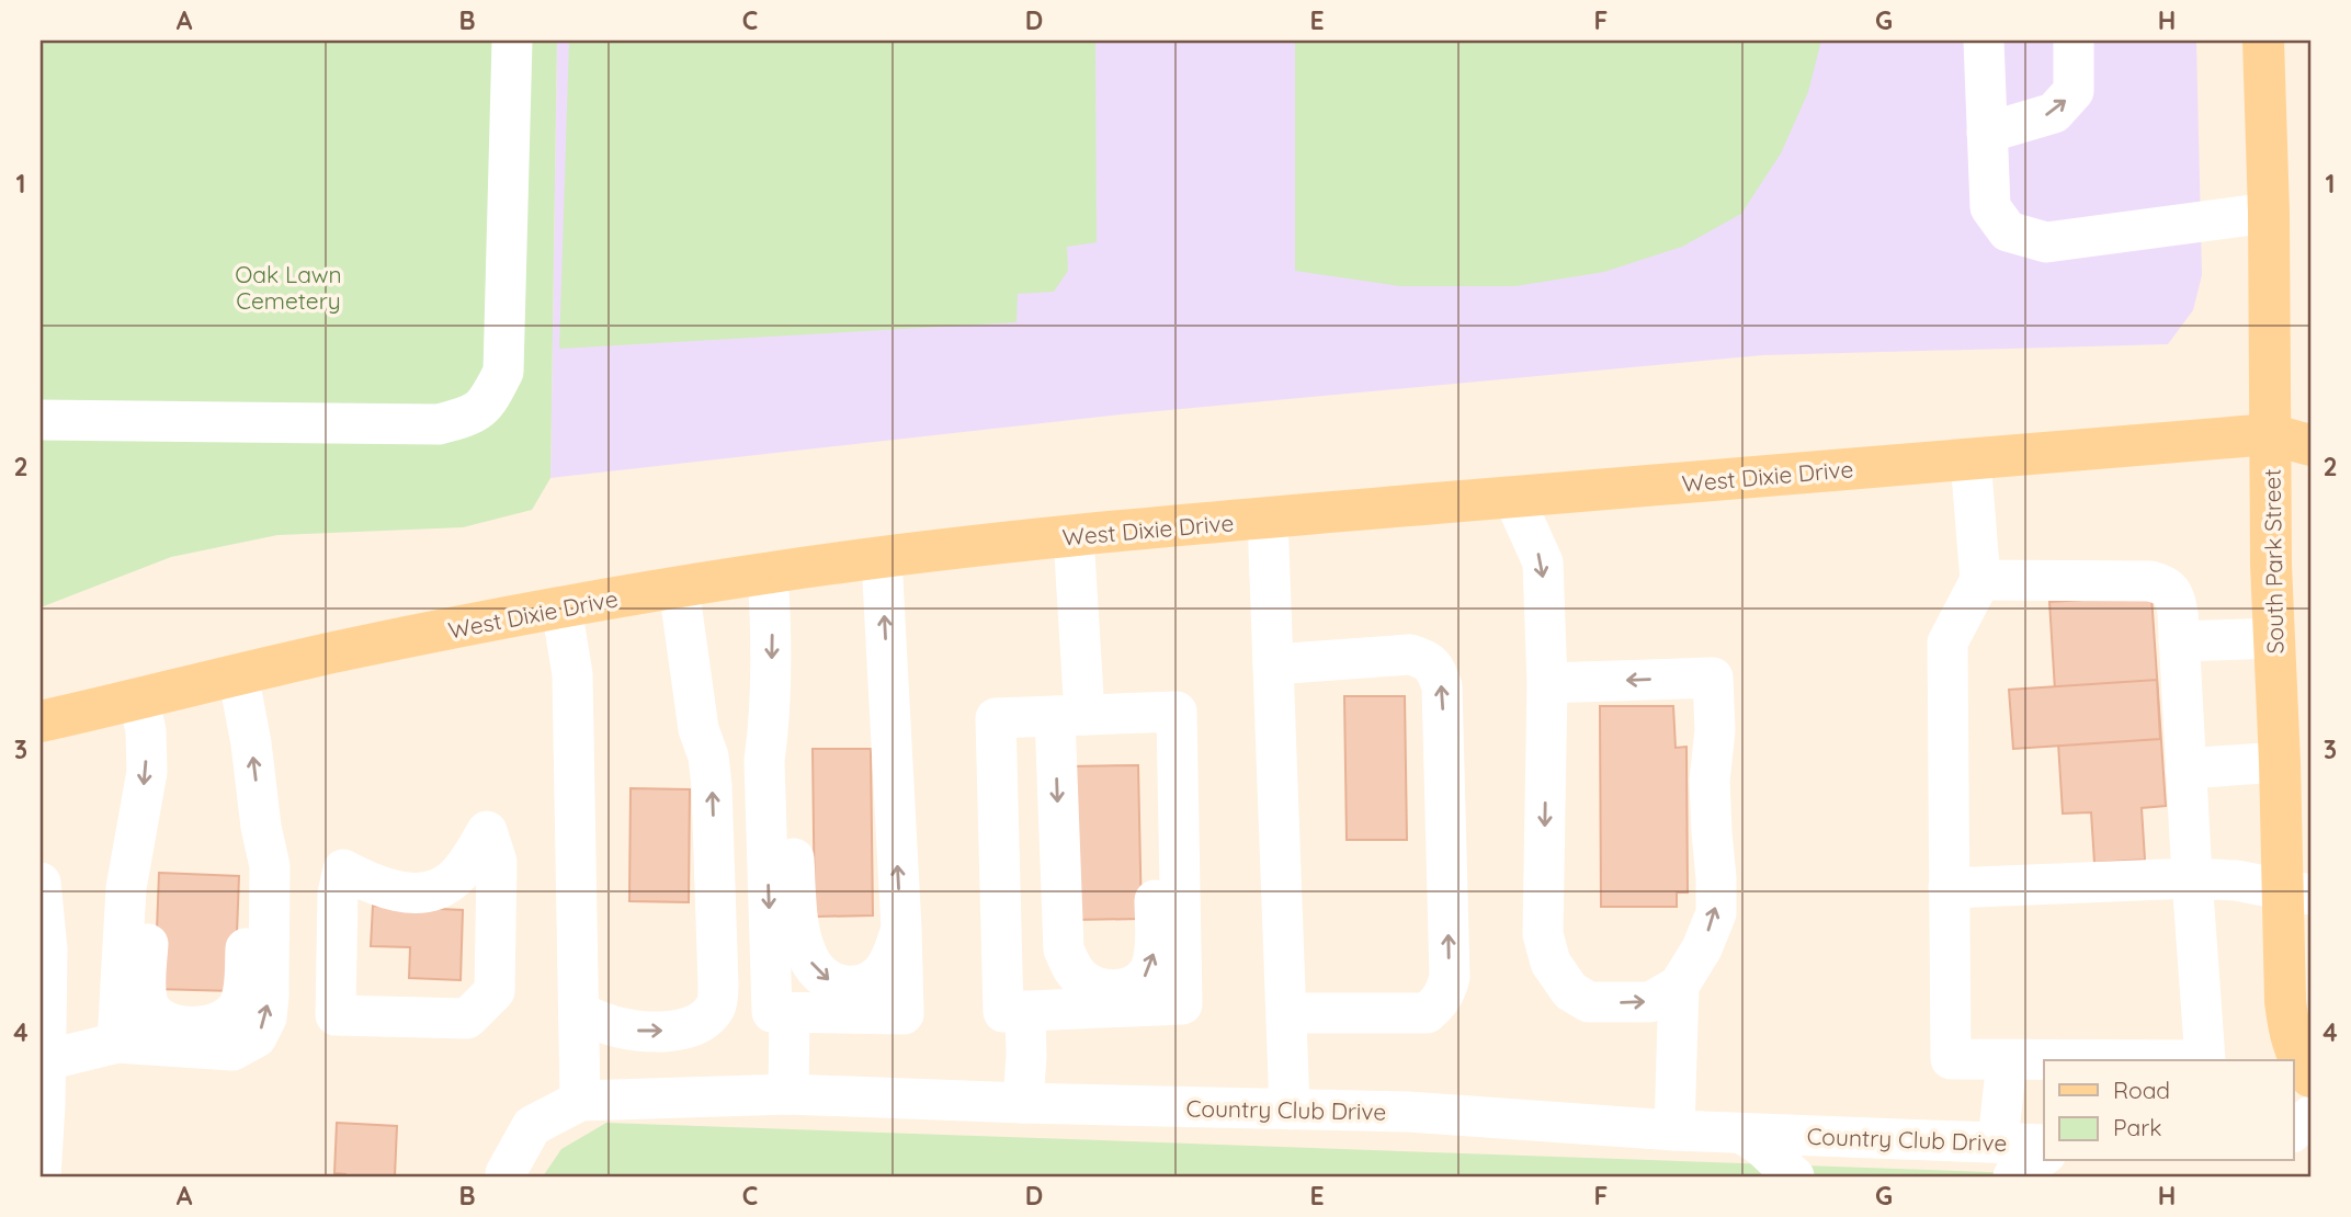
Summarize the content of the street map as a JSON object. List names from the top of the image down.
{
  "streets": {
    "main road": ["West Dixie Drive", "South Park Street"],
    "street": ["Country Club Drive"]
  },
  "crossings": [
    ["West Dixie Drive", "South Park Street"]
  ],
  "parks": ["Oak Lawn Cemetery"],
  "legend": ["Road", "Park"],
  "grid": {
    "columns": [
      "A",
      "B",
      "C",
      "D",
      "E",
      "F",
      "G",
      "H"
    ],
    "rows": [
      "1",
      "2",
      "3",
      "4"
    ]
  }
}
